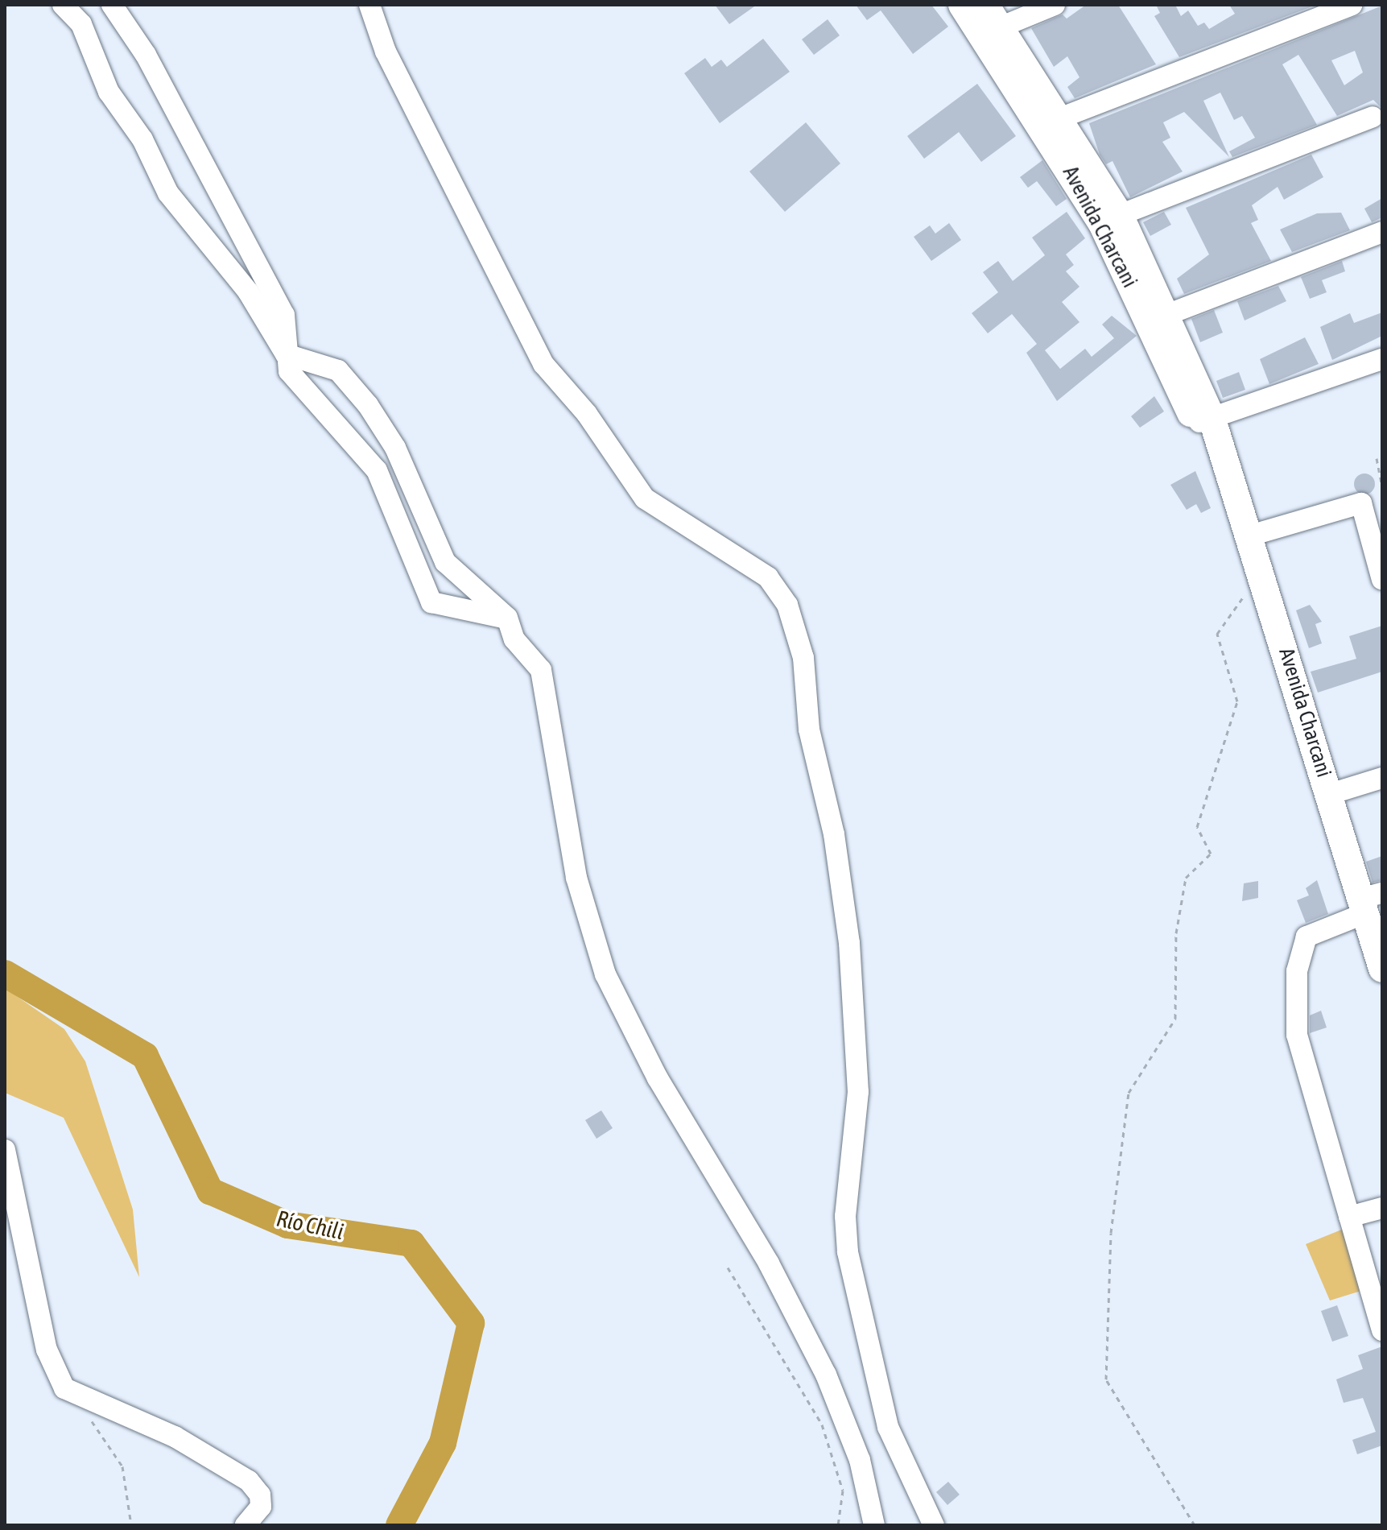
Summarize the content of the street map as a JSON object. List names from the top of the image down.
{
  "streets": {
    "main road": ["Avenida Charcani"]
  },
  "water": ["Río Chili"]
}
